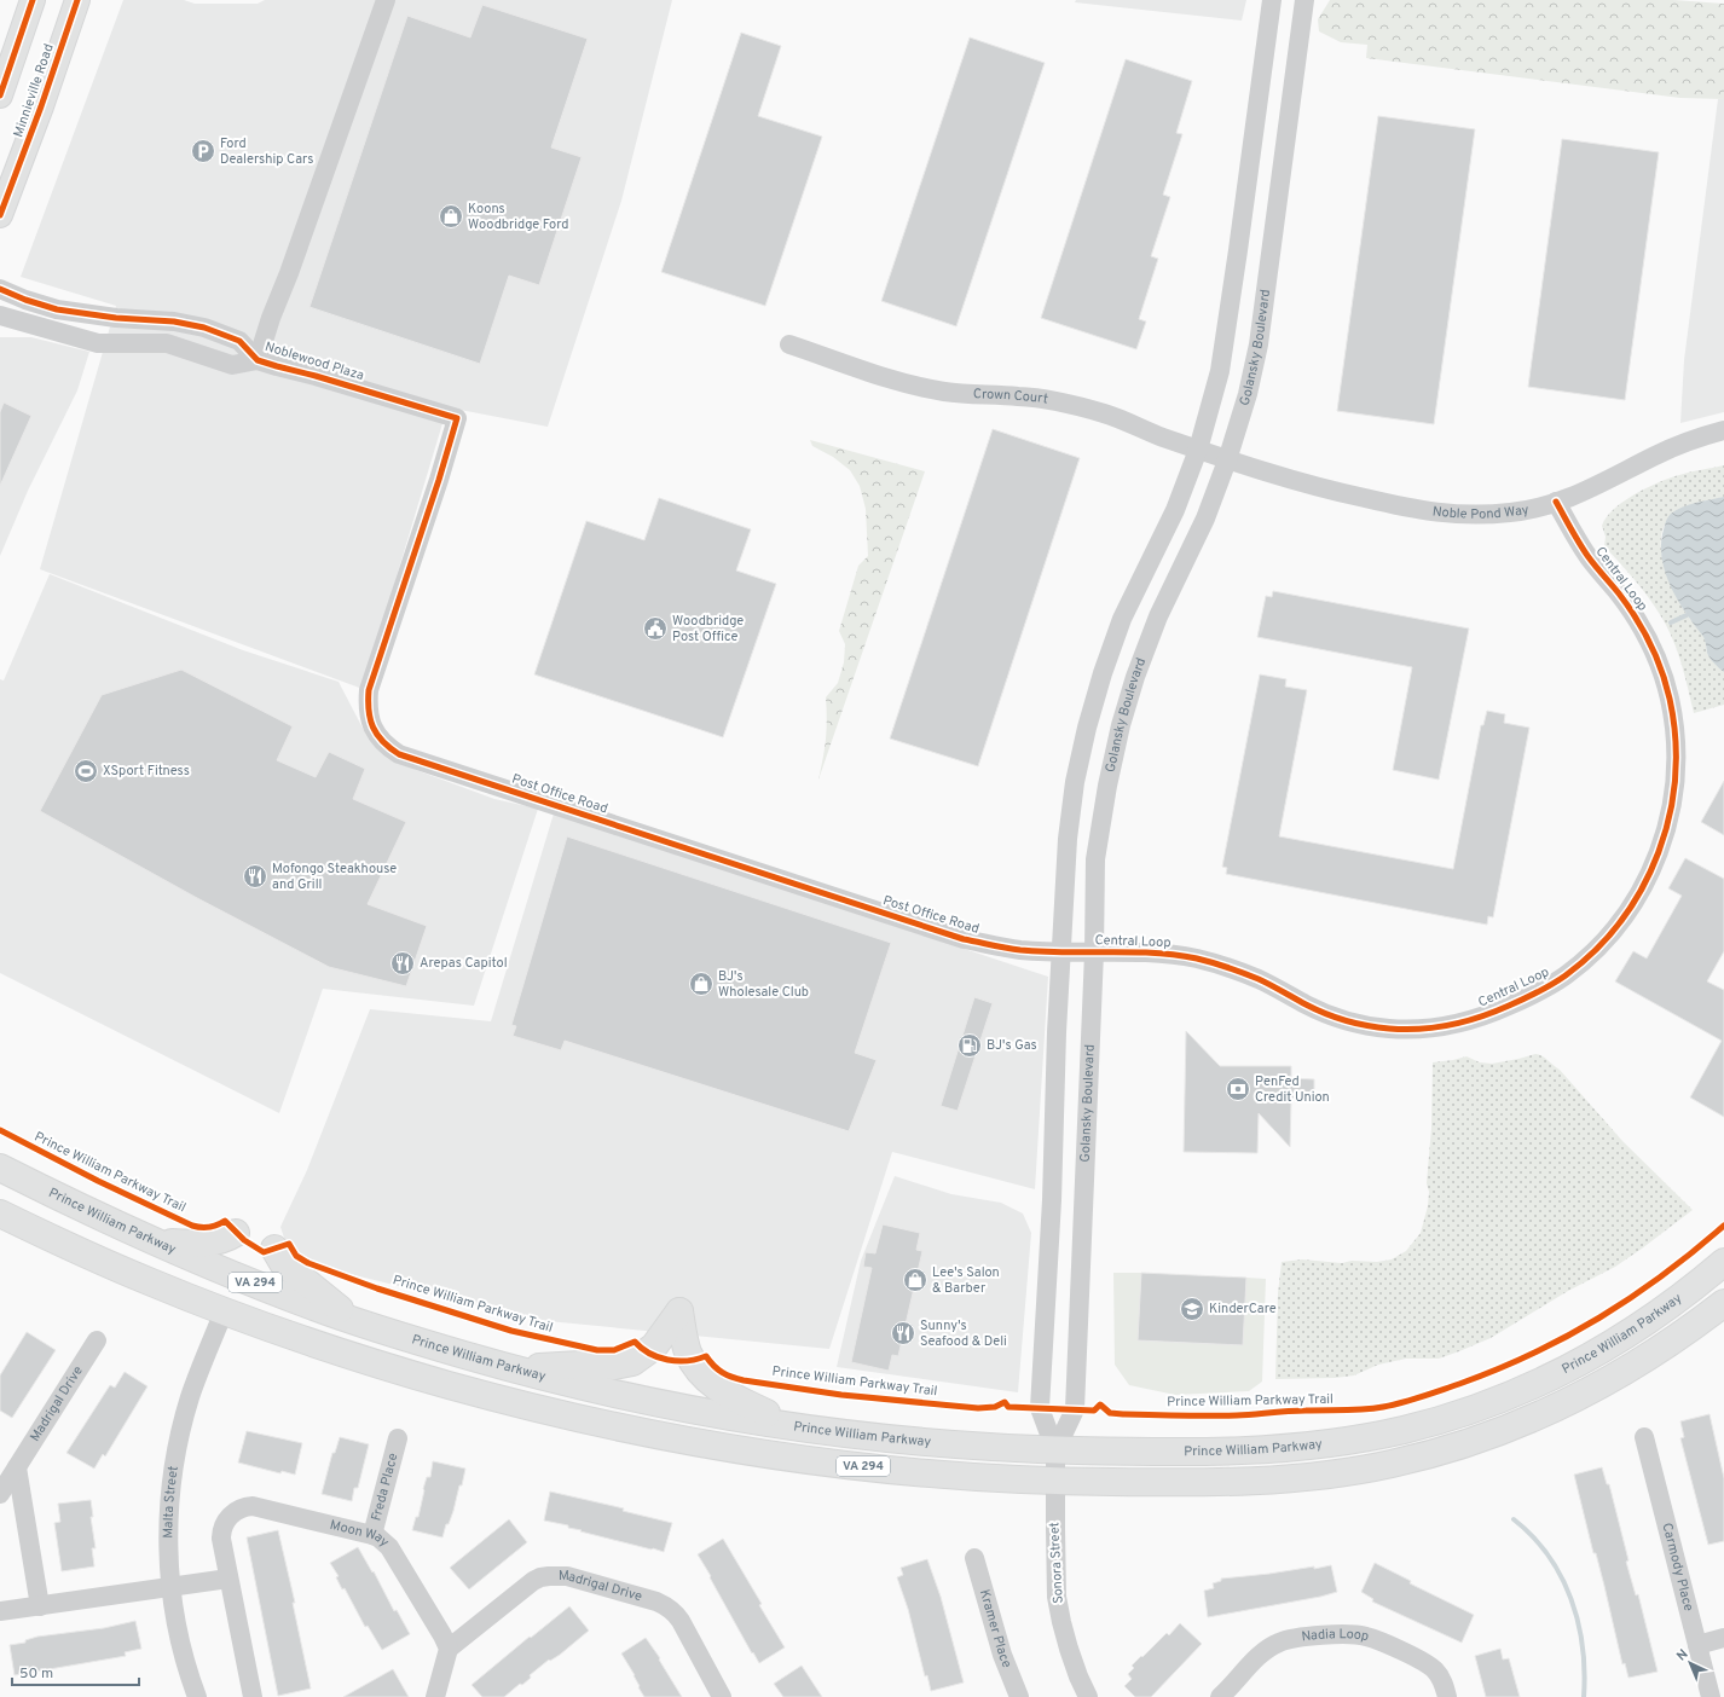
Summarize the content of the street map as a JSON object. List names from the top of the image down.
{
  "streets": {
    "highway": ["Prince William Parkway", "VA 294"],
    "main road": ["Minnieville Road"],
    "street": [
      "Golansky Boulevard",
      "Noblewood Plaza",
      "Crown Court",
      "Noble Pond Way",
      "Central Loop",
      "Post Office Road",
      "Madrigal Drive",
      "Freda Place",
      "Malta Street",
      "Moon Way",
      "Sonora Street",
      "Carmody Place",
      "Kramer Place",
      "Nadia Loop"
    ],
    "cycle path": ["Prince William Parkway Trail"]
  },
  "crossings": [
    ["Golansky Boulevard", "Crown Court"],
    ["Golansky Boulevard", "Noble Pond Way"],
    ["Golansky Boulevard", "Central Loop"],
    ["Golansky Boulevard", "Post Office Road"],
    ["Golansky Boulevard", "Prince William Parkway"],
    ["Golansky Boulevard", "VA 294"],
    ["Golansky Boulevard", "Sonora Street"],
    ["Noblewood Plaza", "Post Office Road"],
    ["Crown Court", "Noble Pond Way"],
    ["Noble Pond Way", "Central Loop"],
    ["Central Loop", "Post Office Road"],
    ["VA 294", "Malta Street"],
    ["VA 294", "Sonora Street"],
    ["Madrigal Drive", "Moon Way"],
    ["Freda Place", "Moon Way"]
  ],
  "places": {
    "parking": ["Ford Dealership Cars"],
    "shop": ["Koons Woodbridge Ford", "BJ's Wholesale Club", "Lee's Salon & Barber"],
    "public building": ["Woodbridge Post Office"],
    "sports": ["XSport Fitness"],
    "restaurant": ["Mofongo Steakhouse and Grill", "Arepas Capitol", "Sunny's Seafood & Deli"],
    "fuel station": ["BJ's Gas"],
    "bank": ["PenFed Credit Union"],
    "school or university": ["KinderCare"]
  },
  "scale_bar": "50 m",
  "north": "top left"
}
